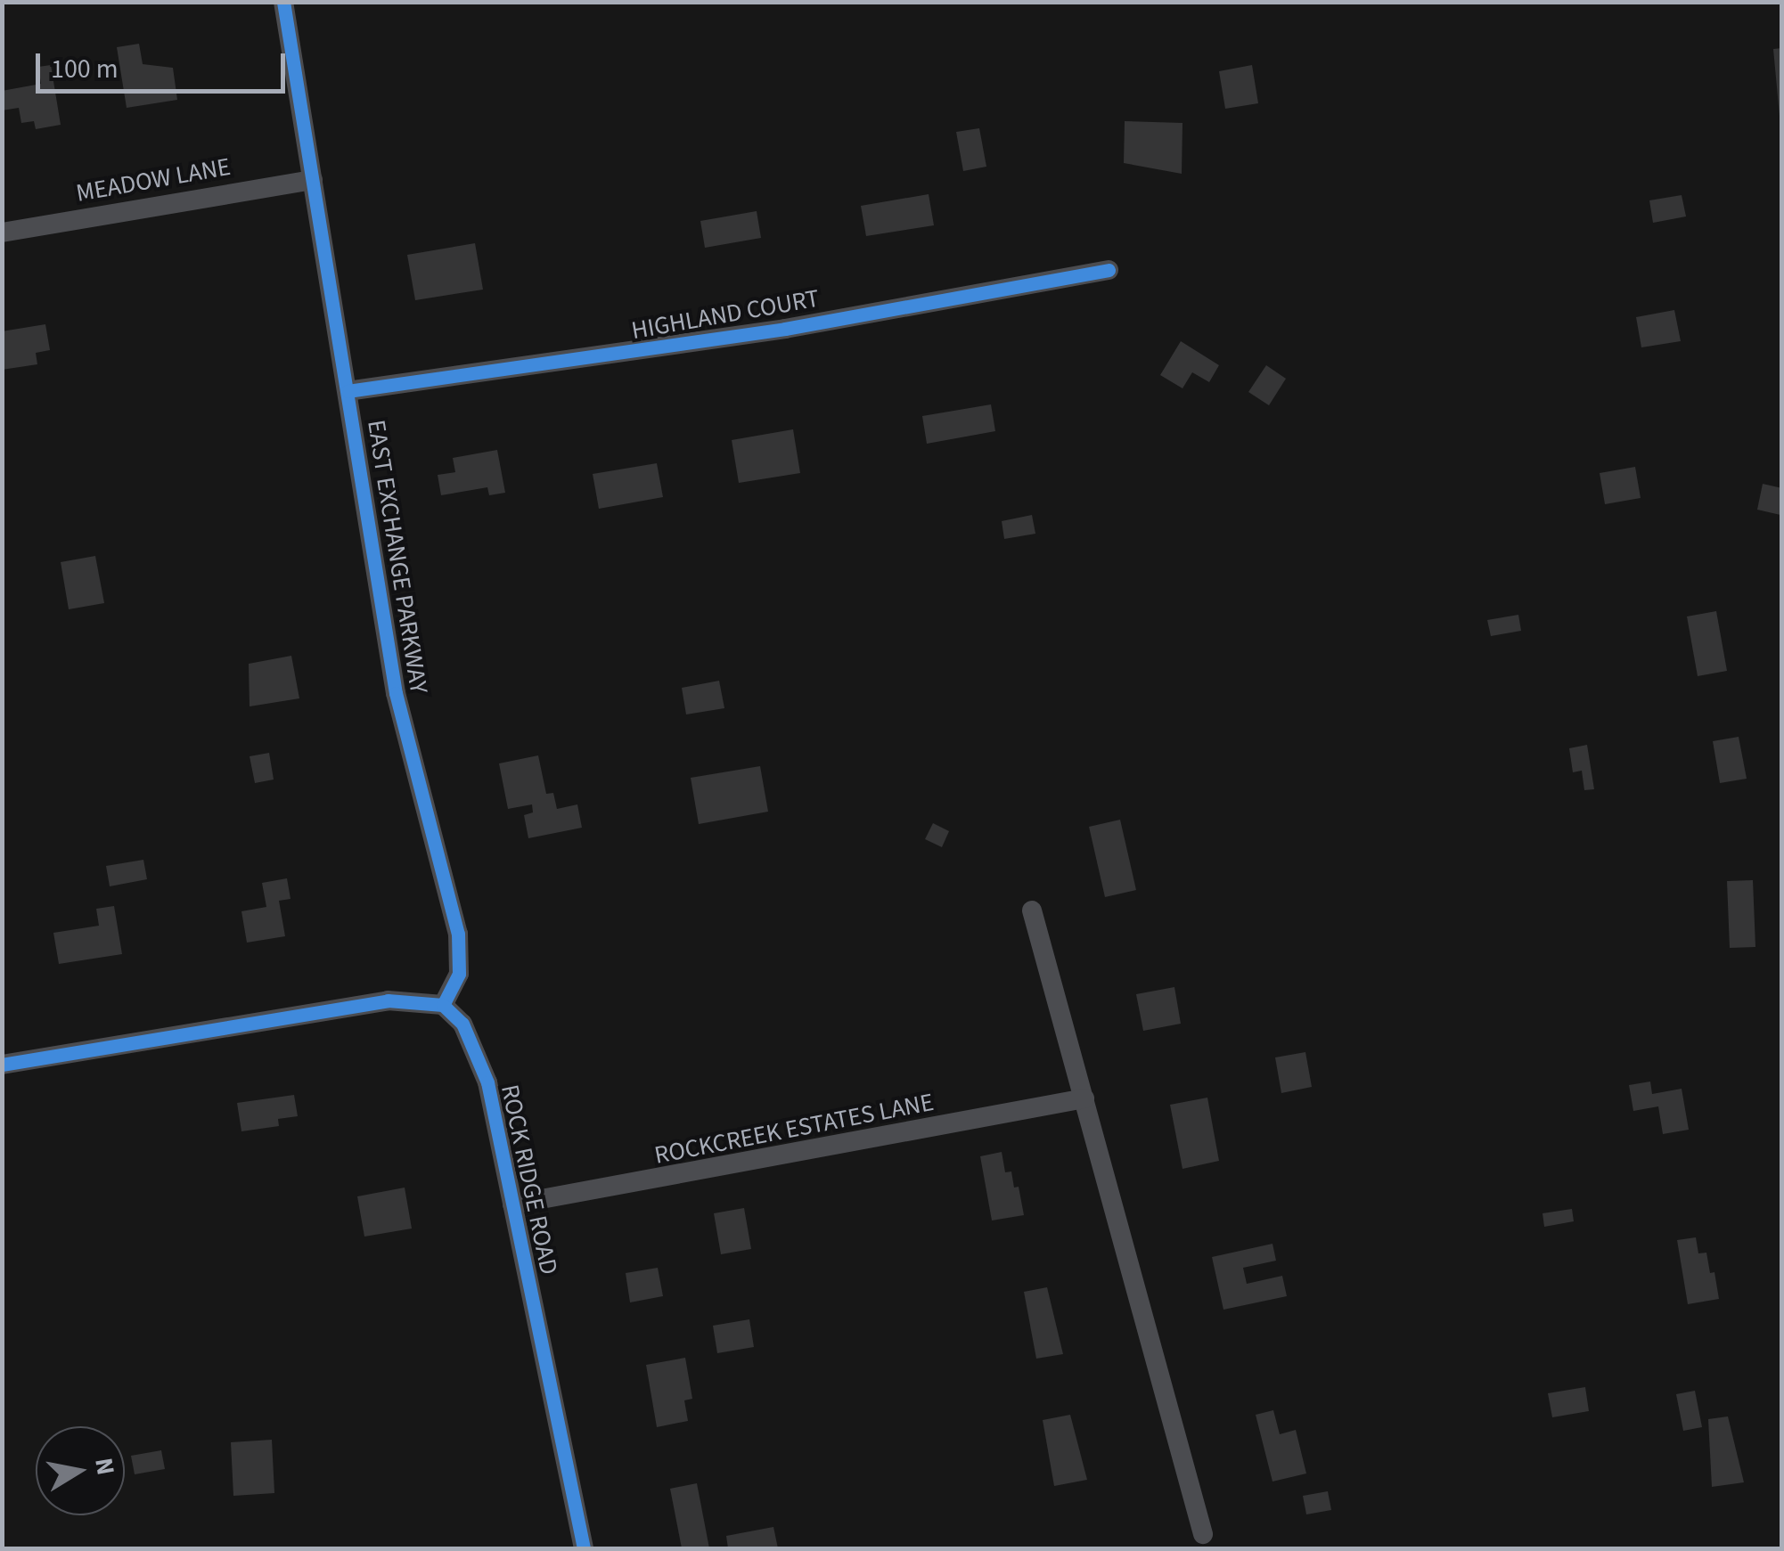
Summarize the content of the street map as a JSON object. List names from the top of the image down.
{
  "streets": {
    "street": [
      "MEADOW LANE",
      "HIGHLAND COURT",
      "EAST EXCHANGE PARKWAY",
      "ROCKCREEK ESTATES LANE",
      "ROCK RIDGE ROAD"
    ]
  },
  "crossings": [
    ["MEADOW LANE", "EAST EXCHANGE PARKWAY"],
    ["HIGHLAND COURT", "EAST EXCHANGE PARKWAY"],
    ["EAST EXCHANGE PARKWAY", "ROCK RIDGE ROAD"],
    ["ROCKCREEK ESTATES LANE", "ROCK RIDGE ROAD"]
  ],
  "scale_bar": "100 m",
  "north": "right"
}
